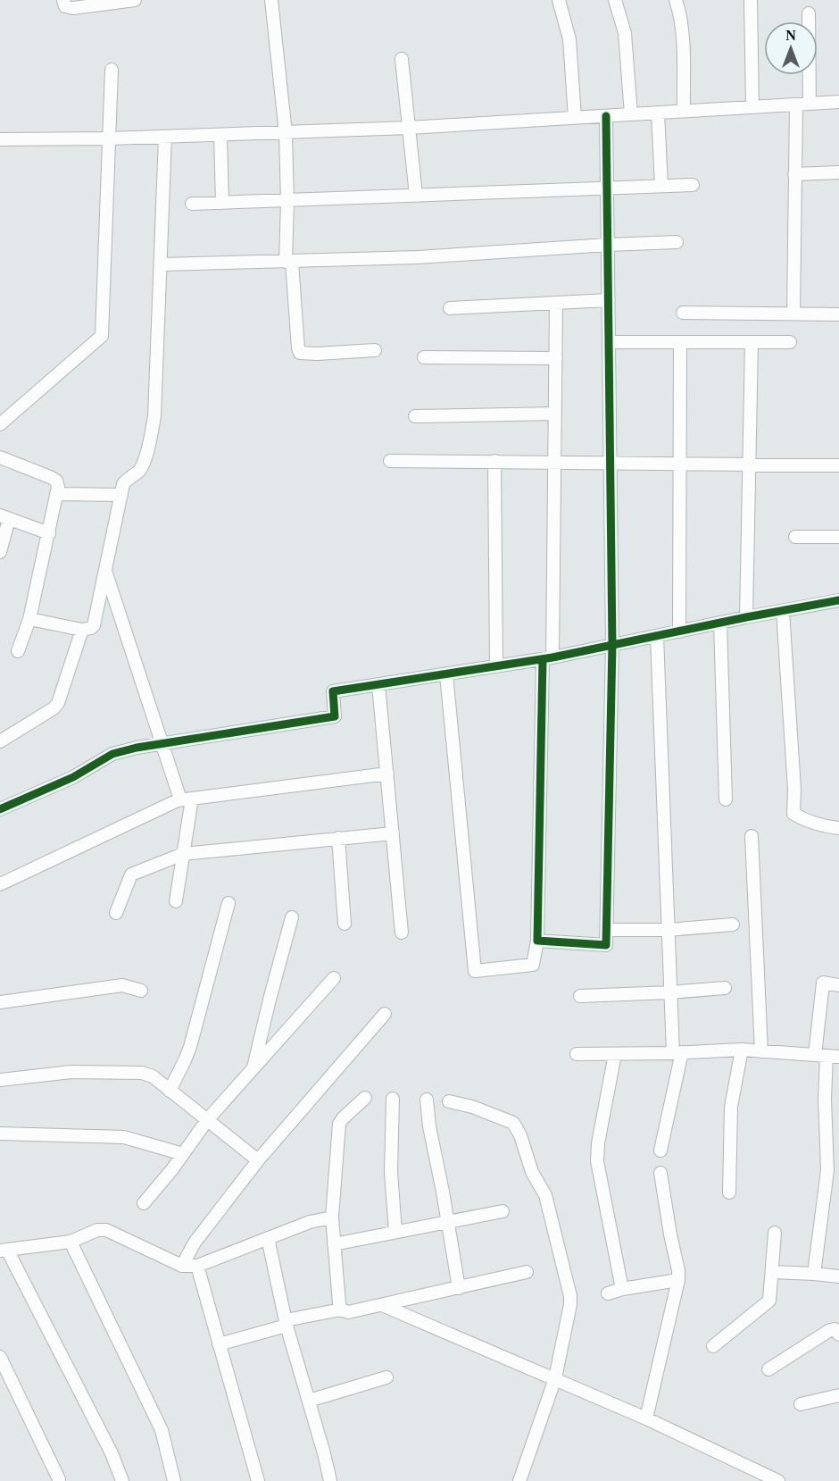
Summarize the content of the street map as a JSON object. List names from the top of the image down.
{
  "north": "top"
}
